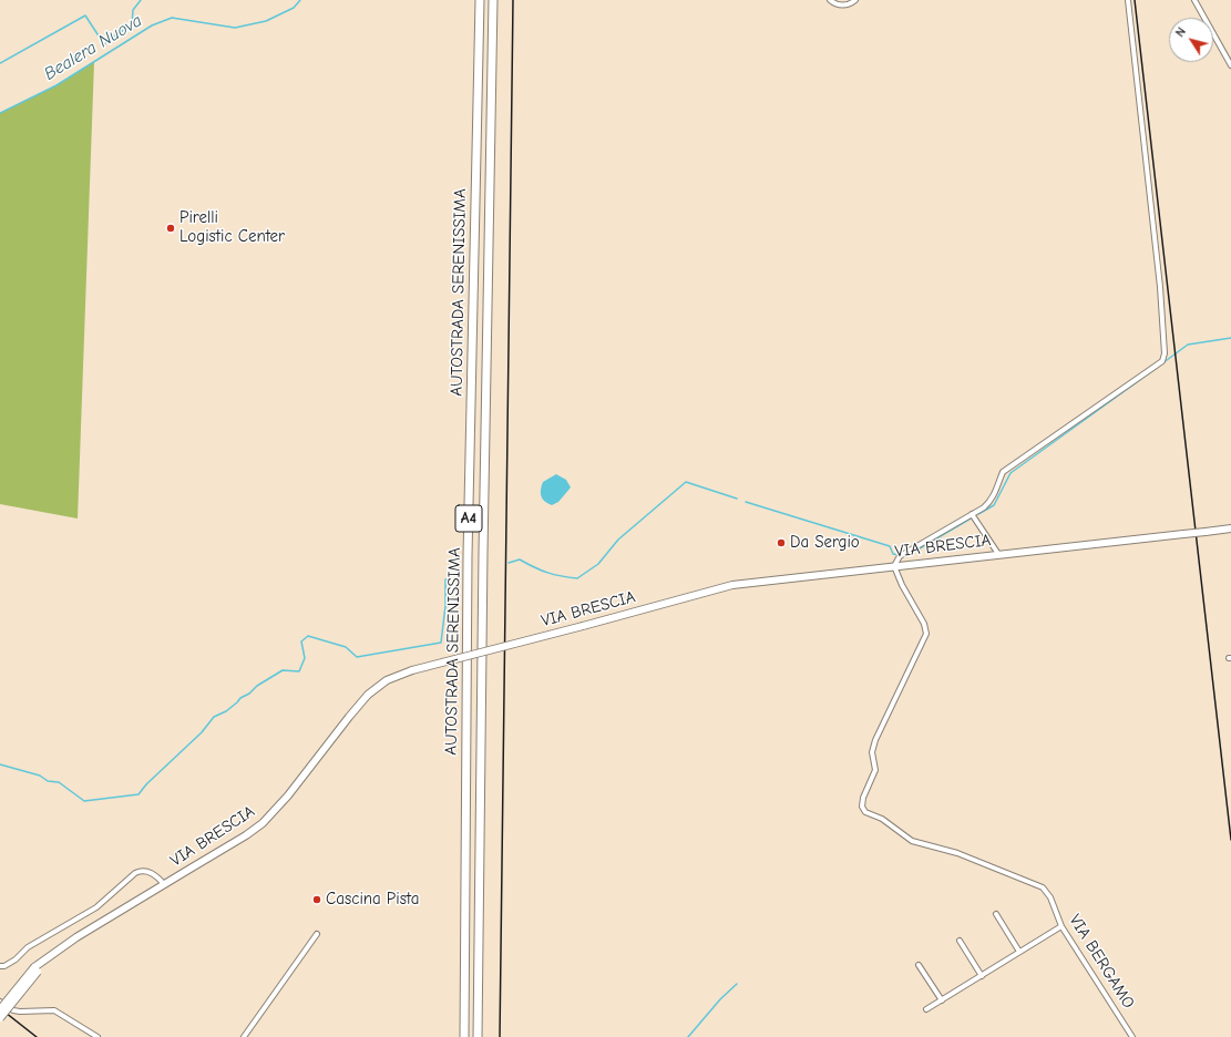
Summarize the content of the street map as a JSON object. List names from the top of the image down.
{
  "streets": {
    "highway": ["AUTOSTRADA SERENISSIMA", "A4"],
    "main road": ["VIA BRESCIA"],
    "street": ["VIA BERGAMO"]
  },
  "crossings": [
    ["VIA BRESCIA", "VIA BERGAMO"]
  ],
  "water": ["Bealera Nuova"],
  "places": ["Pirelli Logistic Center", "Da Sergio", "Cascina Pista"],
  "north": "top left"
}
